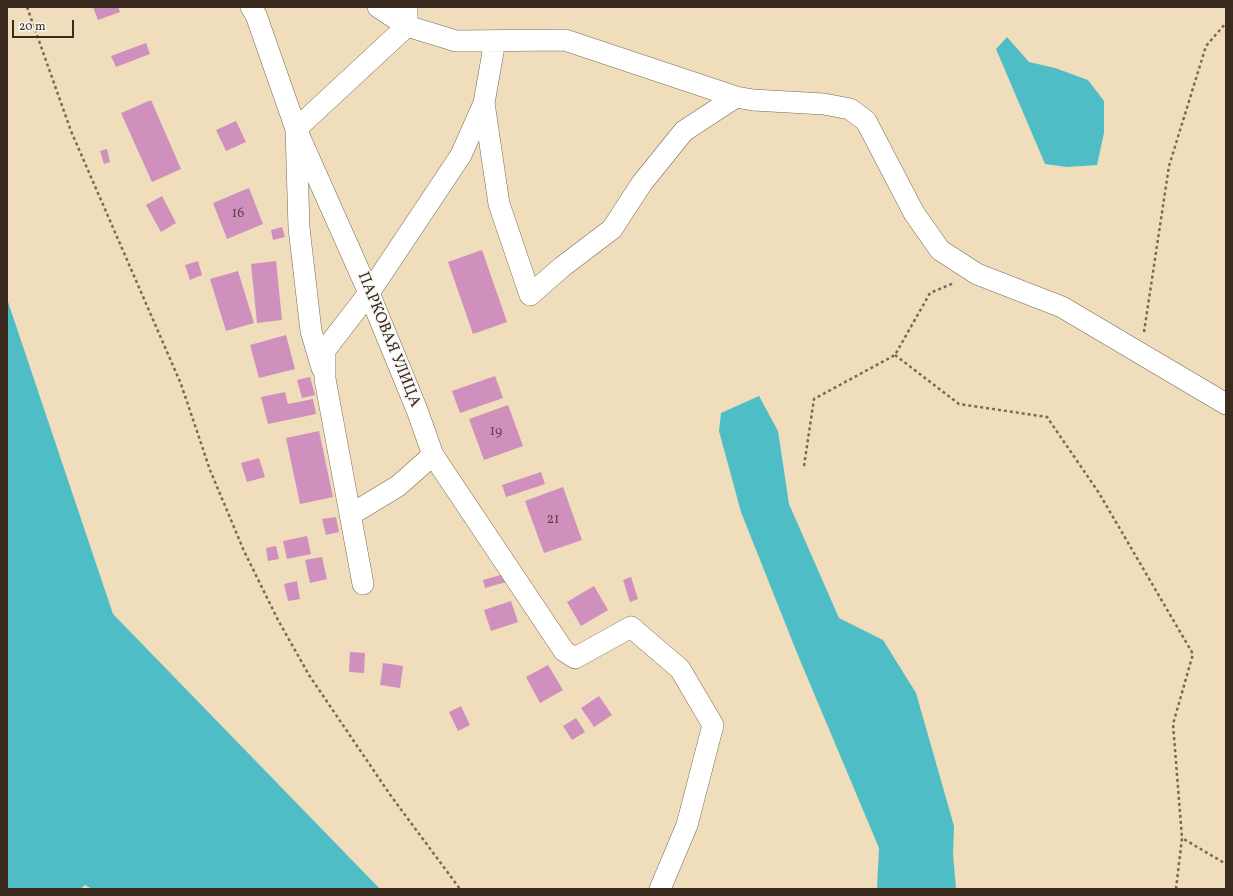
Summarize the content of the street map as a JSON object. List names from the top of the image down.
{
  "streets": {
    "street": ["ПАРКОВАЯ УЛИЦА"]
  },
  "house_numbers": ["16", "19", "21"],
  "scale_bar": "20 m"
}
